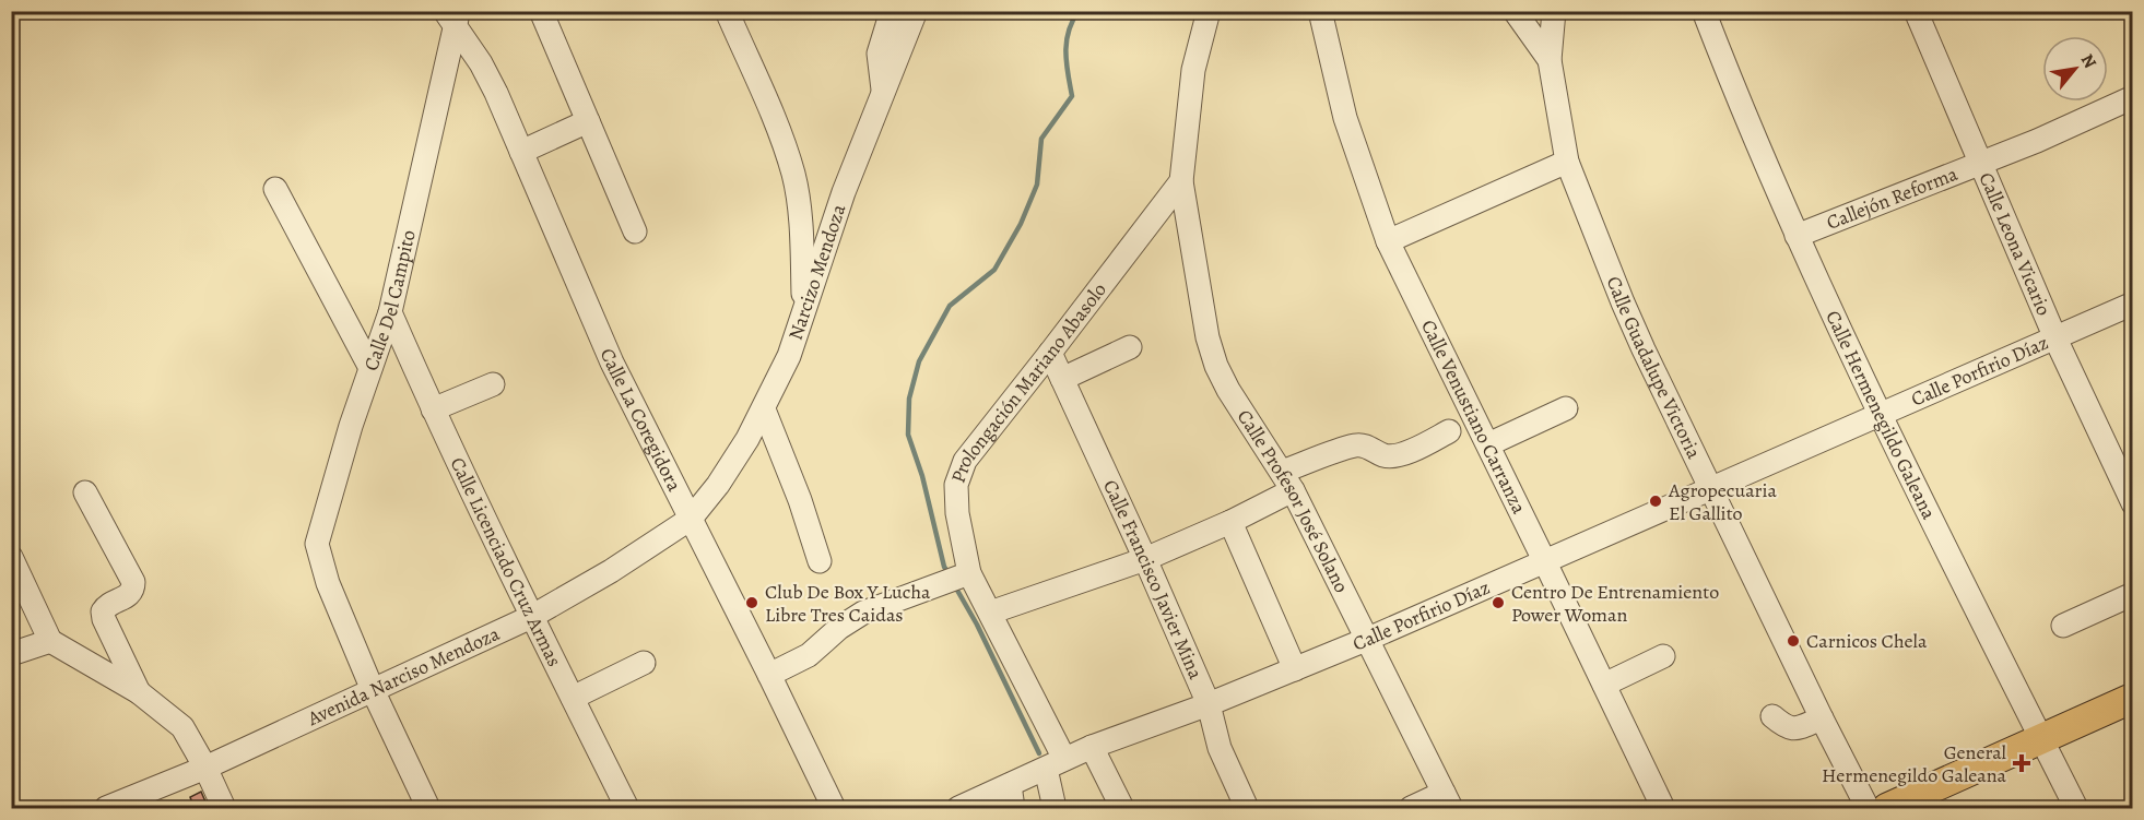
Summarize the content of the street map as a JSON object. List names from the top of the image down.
{
  "streets": {
    "street": [
      "Callejón Reforma",
      "Calle Leona Vicario",
      "Narcizo Mendoza",
      "Calle Del Campito",
      "Calle Guadalupe Victoria",
      "Calle Porfirio Díaz",
      "Prolongación Mariano Abasolo",
      "Calle Hermenegildo Galeana",
      "Calle Venustiano Carranza",
      "Calle La Coregidora",
      "Calle Profesor José Solano",
      "Calle Licenciado Cruz Armas",
      "Calle Francisco Javier Mina",
      "Avenida Narciso Mendoza"
    ]
  },
  "crossings": [
    ["Callejón Reforma", "Calle Leona Vicario"],
    ["Callejón Reforma", "Calle Hermenegildo Galeana"],
    ["Calle Leona Vicario", "Calle Porfirio Díaz"],
    ["Narcizo Mendoza", "Calle La Coregidora"],
    ["Narcizo Mendoza", "Avenida Narciso Mendoza"],
    ["Calle Del Campito", "Calle La Coregidora"],
    ["Calle Del Campito", "Calle Licenciado Cruz Armas"],
    ["Calle Del Campito", "Avenida Narciso Mendoza"],
    ["Calle Guadalupe Victoria", "Calle Porfirio Díaz"],
    ["Calle Porfirio Díaz", "Prolongación Mariano Abasolo"],
    ["Calle Porfirio Díaz", "Calle Hermenegildo Galeana"],
    ["Calle Porfirio Díaz", "Calle Venustiano Carranza"],
    ["Calle Porfirio Díaz", "Calle Profesor José Solano"],
    ["Calle Porfirio Díaz", "Calle Francisco Javier Mina"],
    ["Prolongación Mariano Abasolo", "Calle Profesor José Solano"],
    ["Prolongación Mariano Abasolo", "Calle Francisco Javier Mina"],
    ["Calle La Coregidora", "Avenida Narciso Mendoza"],
    ["Calle Licenciado Cruz Armas", "Avenida Narciso Mendoza"]
  ],
  "places": {
    "other": [
      "Agropecuaria El Gallito",
      "Club De Box Y Lucha Libre Tres Caidas",
      "Centro De Entrenamiento Power Woman",
      "Carnicos Chela"
    ],
    "health": ["General Hermenegildo Galeana"]
  },
  "north": "top right"
}
